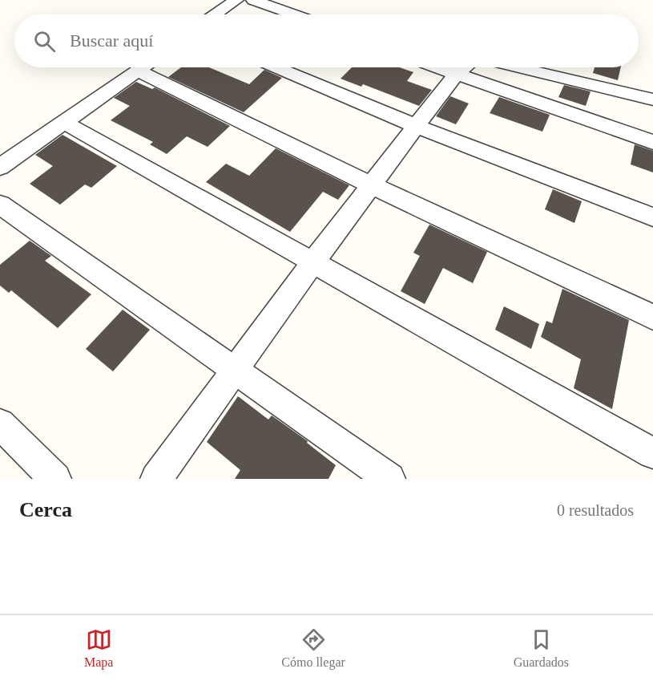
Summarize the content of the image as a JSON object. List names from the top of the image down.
{
  "page": {
    "search": "Buscar aquí",
    "heading": ["Cerca", "0 resultados"],
    "nav": ["Mapa", "Cómo llegar", "Guardados"]
  }
}
